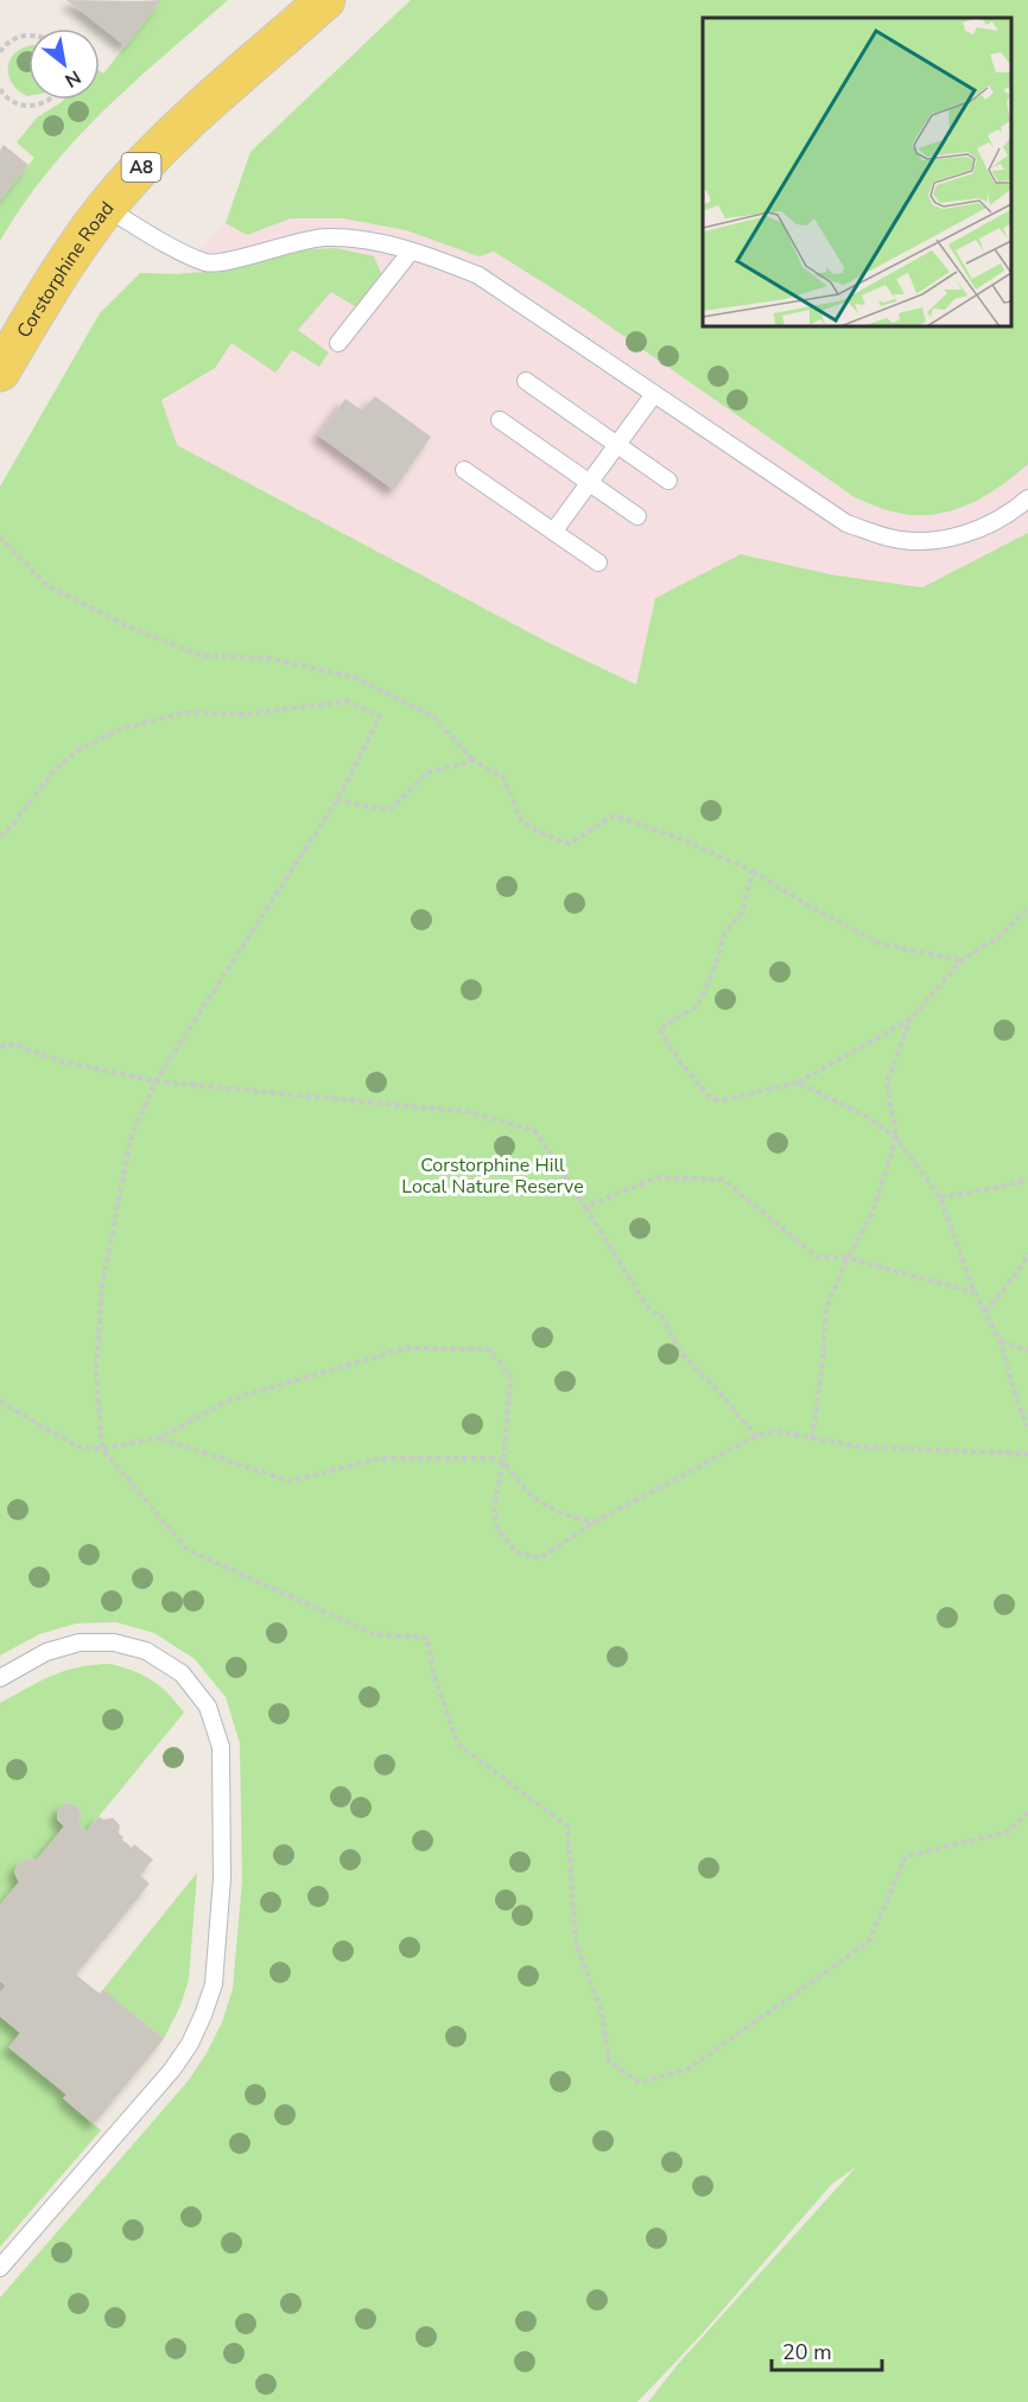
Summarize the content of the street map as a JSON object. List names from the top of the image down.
{
  "streets": {
    "main road": ["A8", "Corstorphine Road"]
  },
  "parks": ["Corstorphine Hill Local Nature Reserve"],
  "scale_bar": "20 m",
  "north": "bottom right"
}
